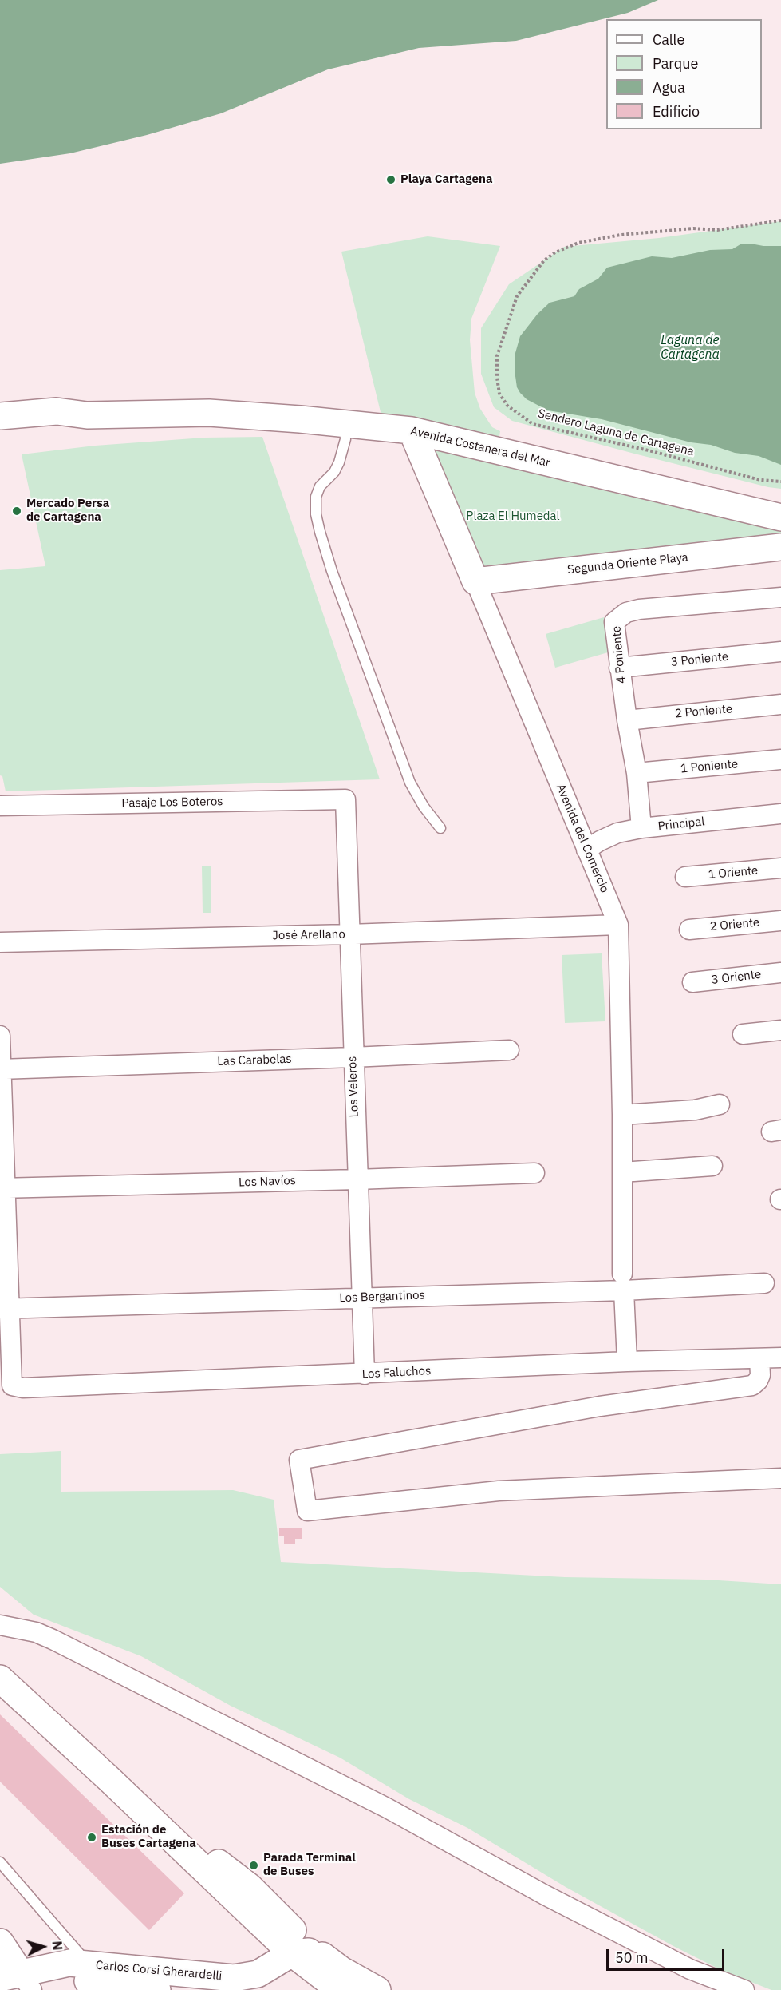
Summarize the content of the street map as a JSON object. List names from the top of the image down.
{
  "streets": {
    "street": [
      "Avenida Costanera del Mar",
      "Segunda Oriente Playa",
      "4 Poniente",
      "3 Poniente",
      "2 Poniente",
      "1 Poniente",
      "Pasaje Los Boteros",
      "Principal",
      "Avenida del Comercio",
      "1 Oriente",
      "2 Oriente",
      "José Arellano",
      "3 Oriente",
      "Las Carabelas",
      "Los Veleros",
      "Los Navíos",
      "Los Bergantinos",
      "Los Faluchos",
      "Carlos Corsi Gherardelli"
    ],
    "path": ["Sendero Laguna de Cartagena"]
  },
  "crossings": [
    ["Avenida Costanera del Mar", "Avenida del Comercio"],
    ["Segunda Oriente Playa", "Avenida del Comercio"],
    ["4 Poniente", "3 Poniente"],
    ["4 Poniente", "2 Poniente"],
    ["4 Poniente", "1 Poniente"],
    ["4 Poniente", "Principal"],
    ["Pasaje Los Boteros", "Los Veleros"],
    ["Principal", "Avenida del Comercio"],
    ["Avenida del Comercio", "José Arellano"],
    ["Avenida del Comercio", "Los Bergantinos"],
    ["Avenida del Comercio", "Los Faluchos"],
    ["José Arellano", "Los Veleros"],
    ["Las Carabelas", "Los Veleros"],
    ["Los Veleros", "Los Navíos"],
    ["Los Veleros", "Los Bergantinos"],
    ["Los Veleros", "Los Faluchos"],
    ["Los Bergantinos", "Los Faluchos"]
  ],
  "water": ["Laguna de Cartagena"],
  "parks": ["Plaza El Humedal"],
  "places": [
    "Playa Cartagena",
    "Mercado Persa de Cartagena",
    "Estación de Buses Cartagena",
    "Parada Terminal de Buses"
  ],
  "legend": [
    "Calle",
    "Parque",
    "Agua",
    "Edificio"
  ],
  "scale_bar": "50 m",
  "north": "right"
}
